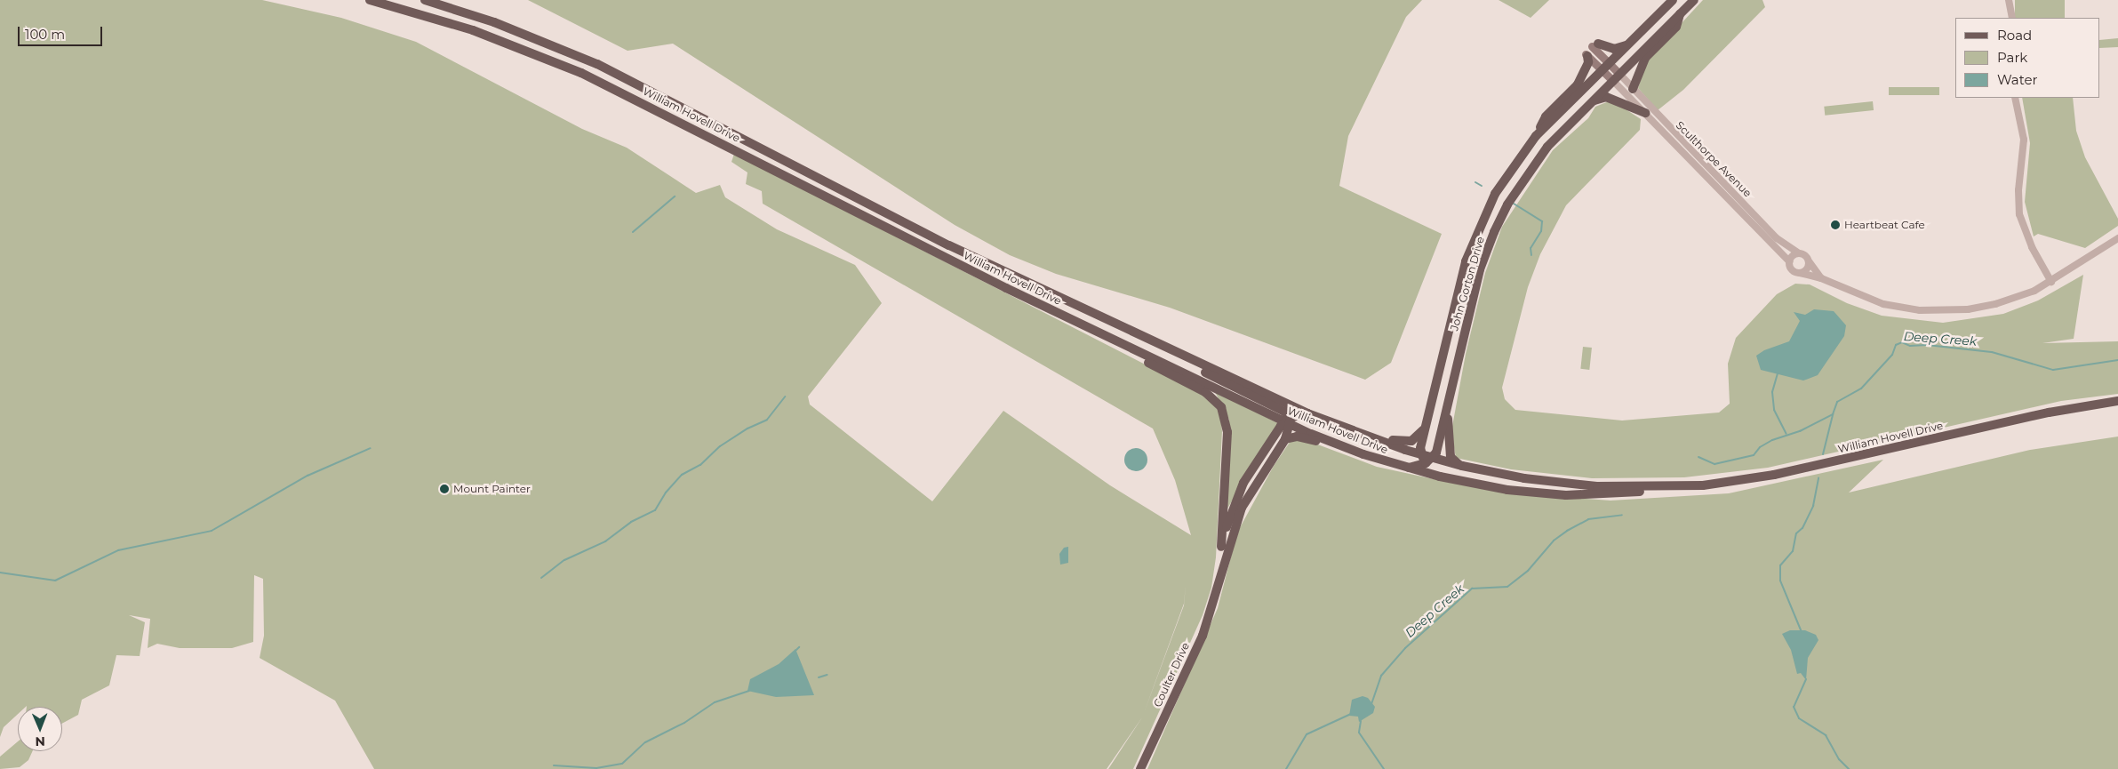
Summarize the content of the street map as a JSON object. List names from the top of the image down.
{
  "streets": {
    "main road": ["William Hovell Drive", "John Gorton Drive", "Coulter Drive"],
    "street": ["Sculthorpe Avenue"]
  },
  "crossings": [
    ["William Hovell Drive", "John Gorton Drive"],
    ["William Hovell Drive", "Coulter Drive"],
    ["Sculthorpe Avenue", "John Gorton Drive"]
  ],
  "water": ["Deep Creek"],
  "places": ["Heartbeat Cafe", "Mount Painter"],
  "legend": ["Road", "Park", "Water"],
  "scale_bar": "100 m",
  "north": "bottom"
}
